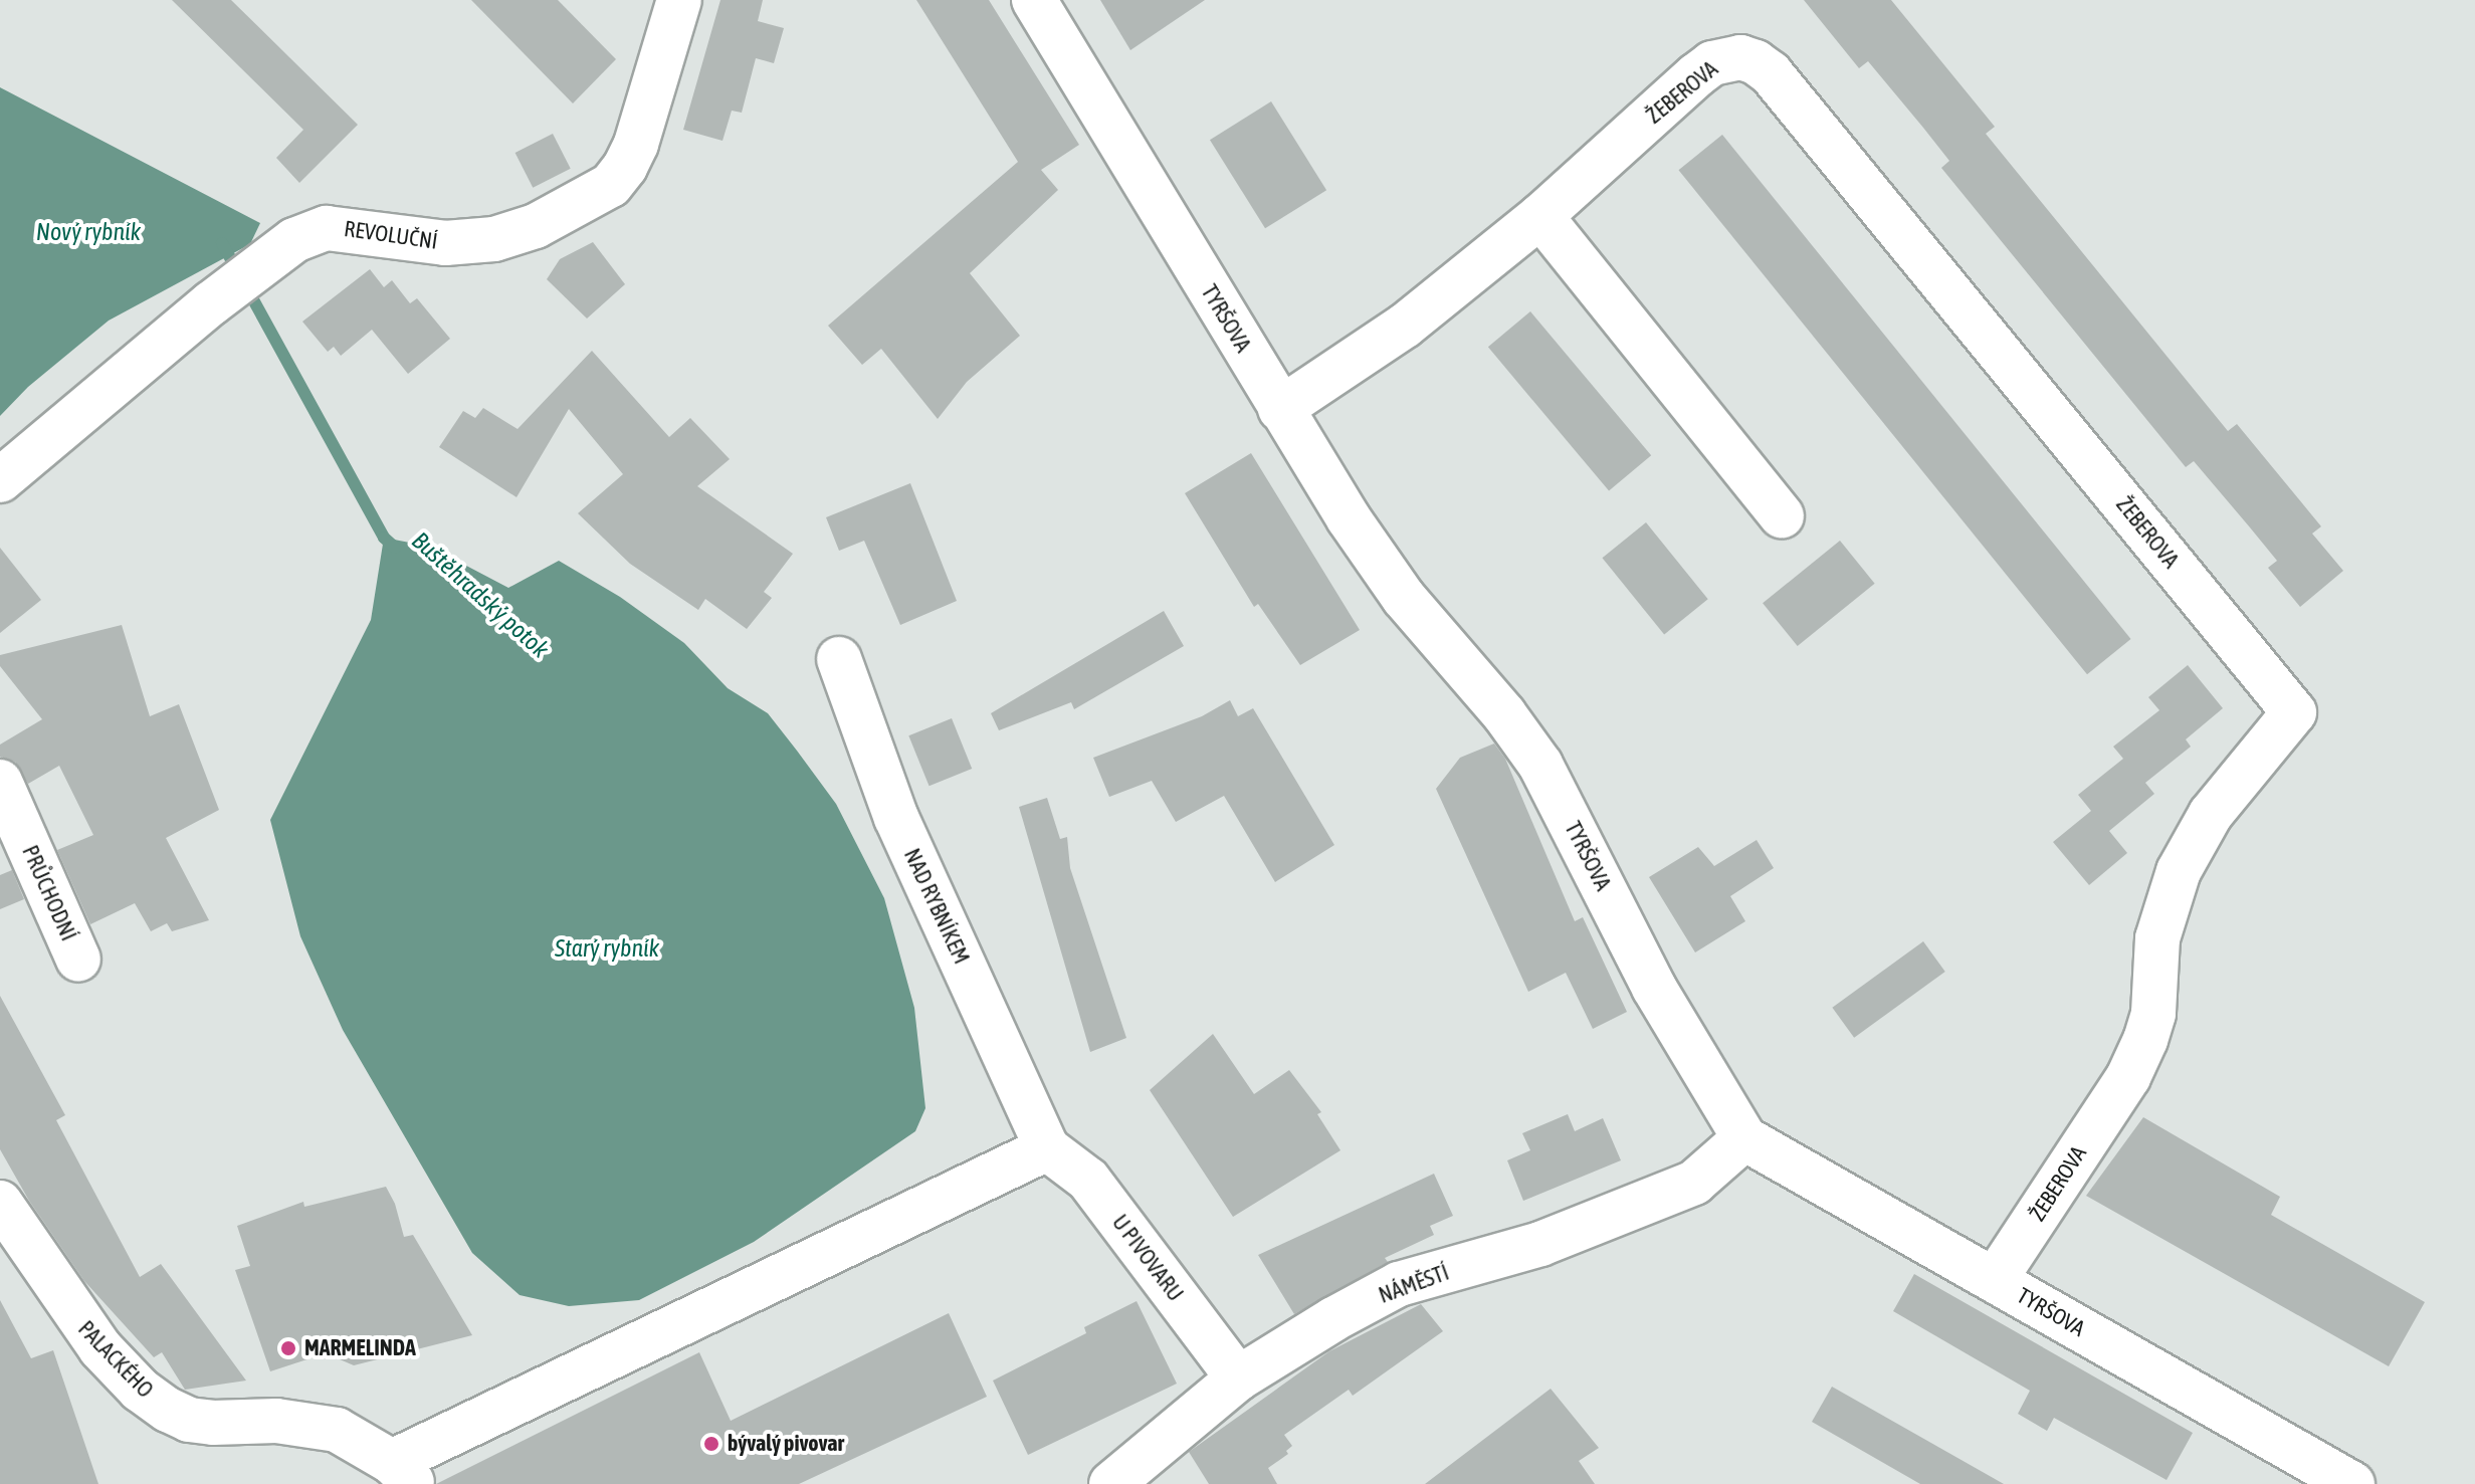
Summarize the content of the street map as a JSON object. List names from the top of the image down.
{
  "streets": {
    "street": [
      "ŽEBEROVA",
      "REVOLUČNÍ",
      "TYRŠOVA",
      "PRŮCHODNÍ",
      "NAD RYBNÍKEM",
      "U PIVOVARU",
      "NÁMĚSTÍ",
      "PALACKÉHO"
    ]
  },
  "crossings": [
    ["ŽEBEROVA", "TYRŠOVA"],
    ["TYRŠOVA", "NÁMĚSTÍ"],
    ["NAD RYBNÍKEM", "U PIVOVARU"],
    ["U PIVOVARU", "NÁMĚSTÍ"]
  ],
  "water": ["Nový rybník", "Buštěhradský potok", "Starý rybník"],
  "places": ["MARMELINDA", "bývalý pivovar"]
}
